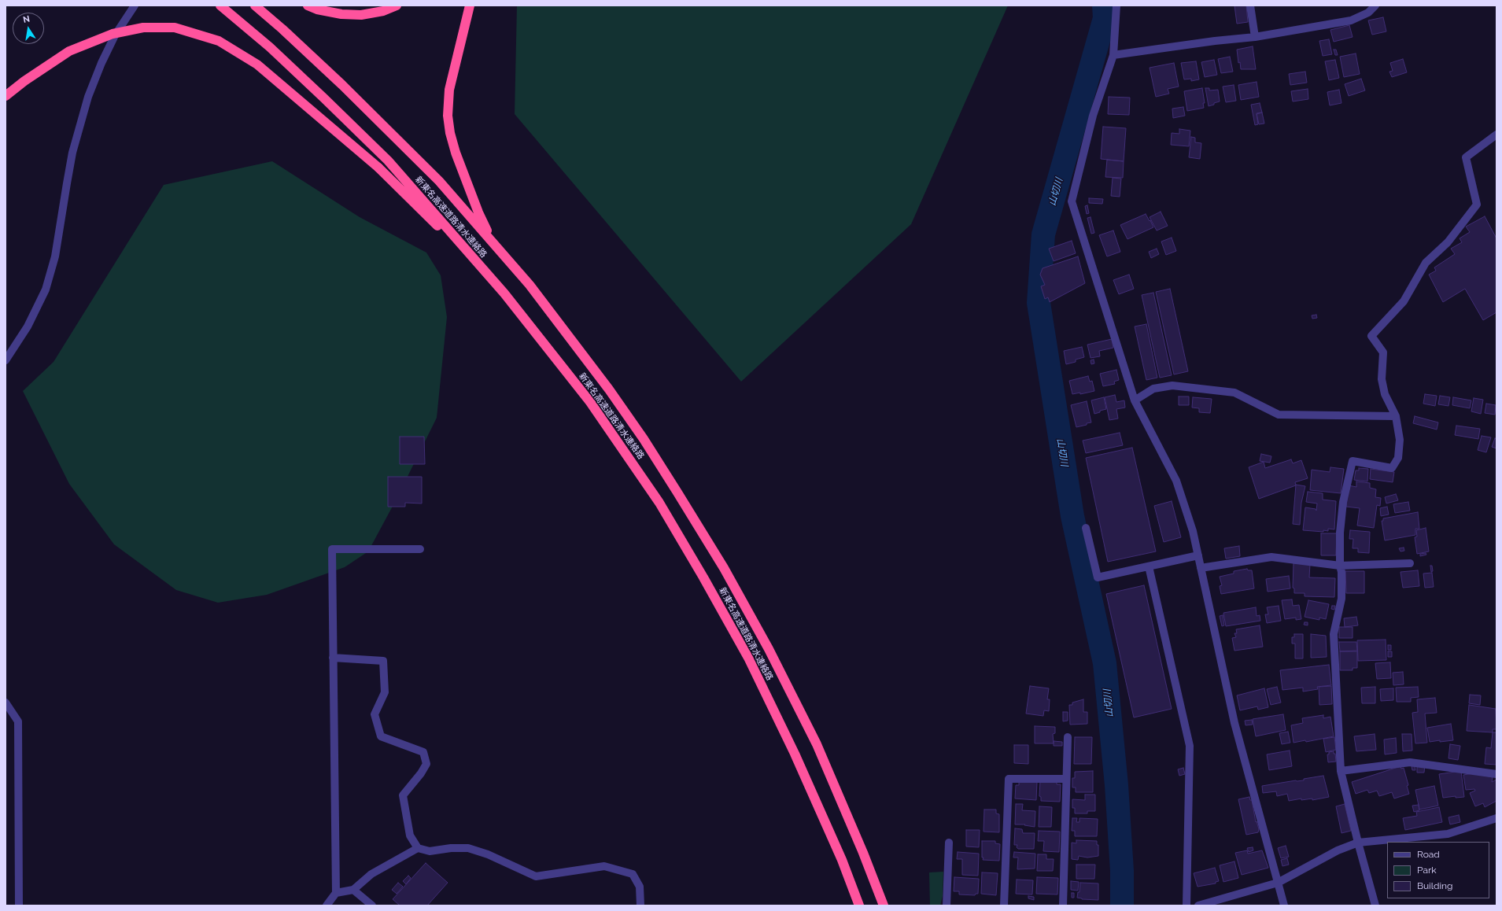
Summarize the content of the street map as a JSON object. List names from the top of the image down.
{
  "streets": {
    "highway": ["新東名高速道路清水連絡路"]
  },
  "water": ["山切川"],
  "legend": ["Road", "Park", "Building"],
  "north": "top"
}
